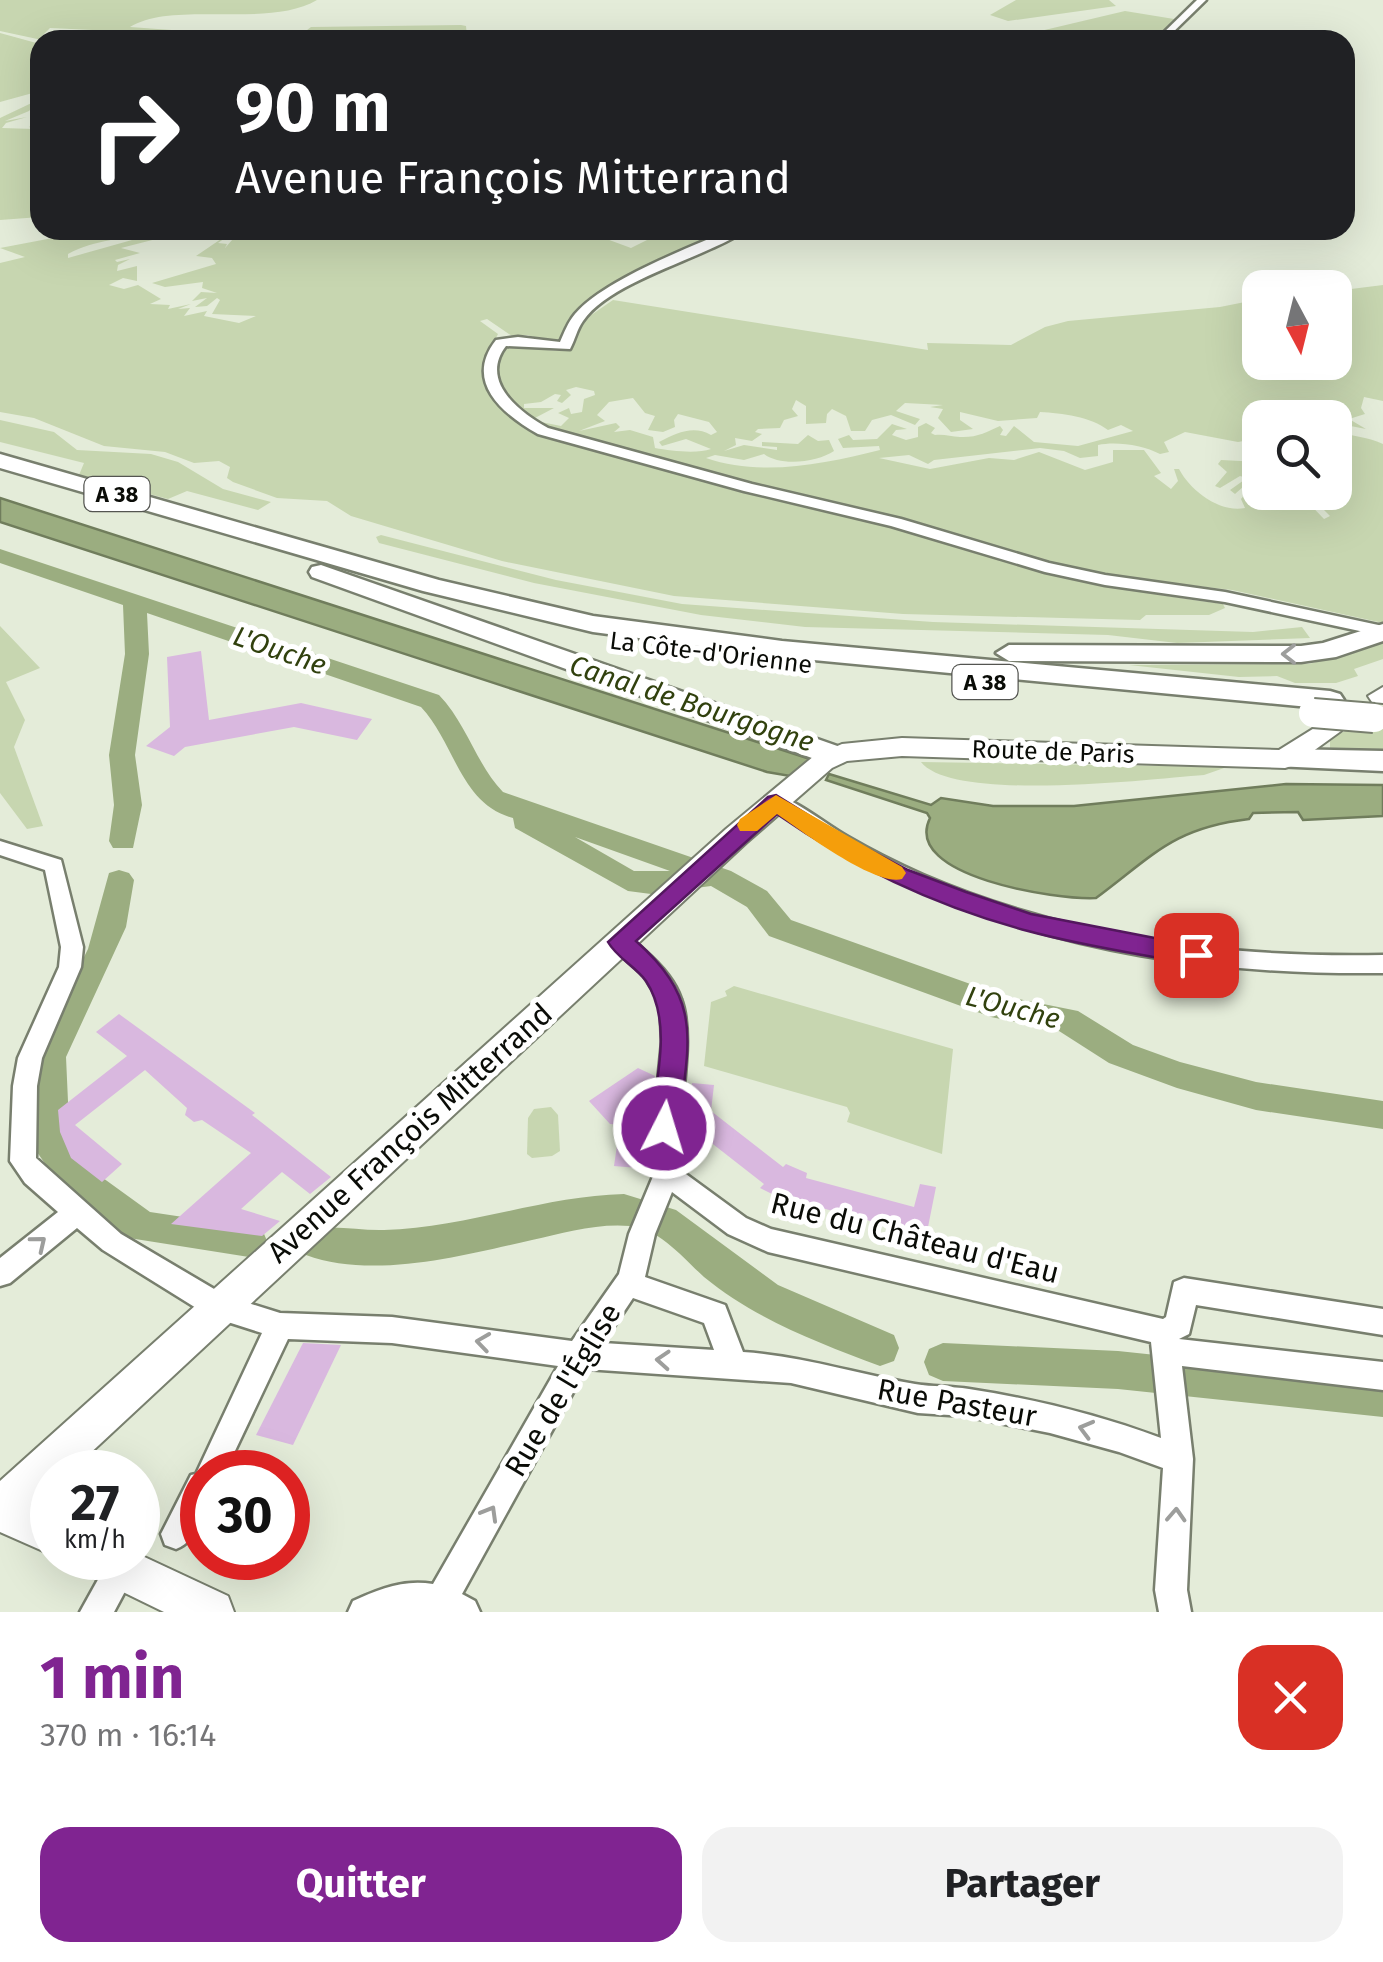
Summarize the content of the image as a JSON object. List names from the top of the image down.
{
  "streets": {
    "highway": ["A 38", "La Côte-d'Orienne"],
    "main road": ["Route de Paris", "Avenue François Mitterrand"],
    "street": ["Rue du Château d'Eau", "Rue de l'Église", "Rue Pasteur"]
  },
  "crossings": [
    ["Route de Paris", "Avenue François Mitterrand"],
    ["Avenue François Mitterrand", "Rue Pasteur"],
    ["Rue du Château d'Eau", "Rue de l'Église"],
    ["Rue de l'Église", "Rue Pasteur"]
  ],
  "one_way": ["Rue de l'Église", "Rue Pasteur"],
  "water": ["L'Ouche", "Canal de Bourgogne"],
  "north": "bottom",
  "page": {
    "turn": ["90 m", "Avenue François Mitterrand"],
    "speed": "27 km/h",
    "limit": "30",
    "heading": ["1 min", "370 m · 16:14"],
    "buttons": ["Quitter", "Partager"]
  }
}
